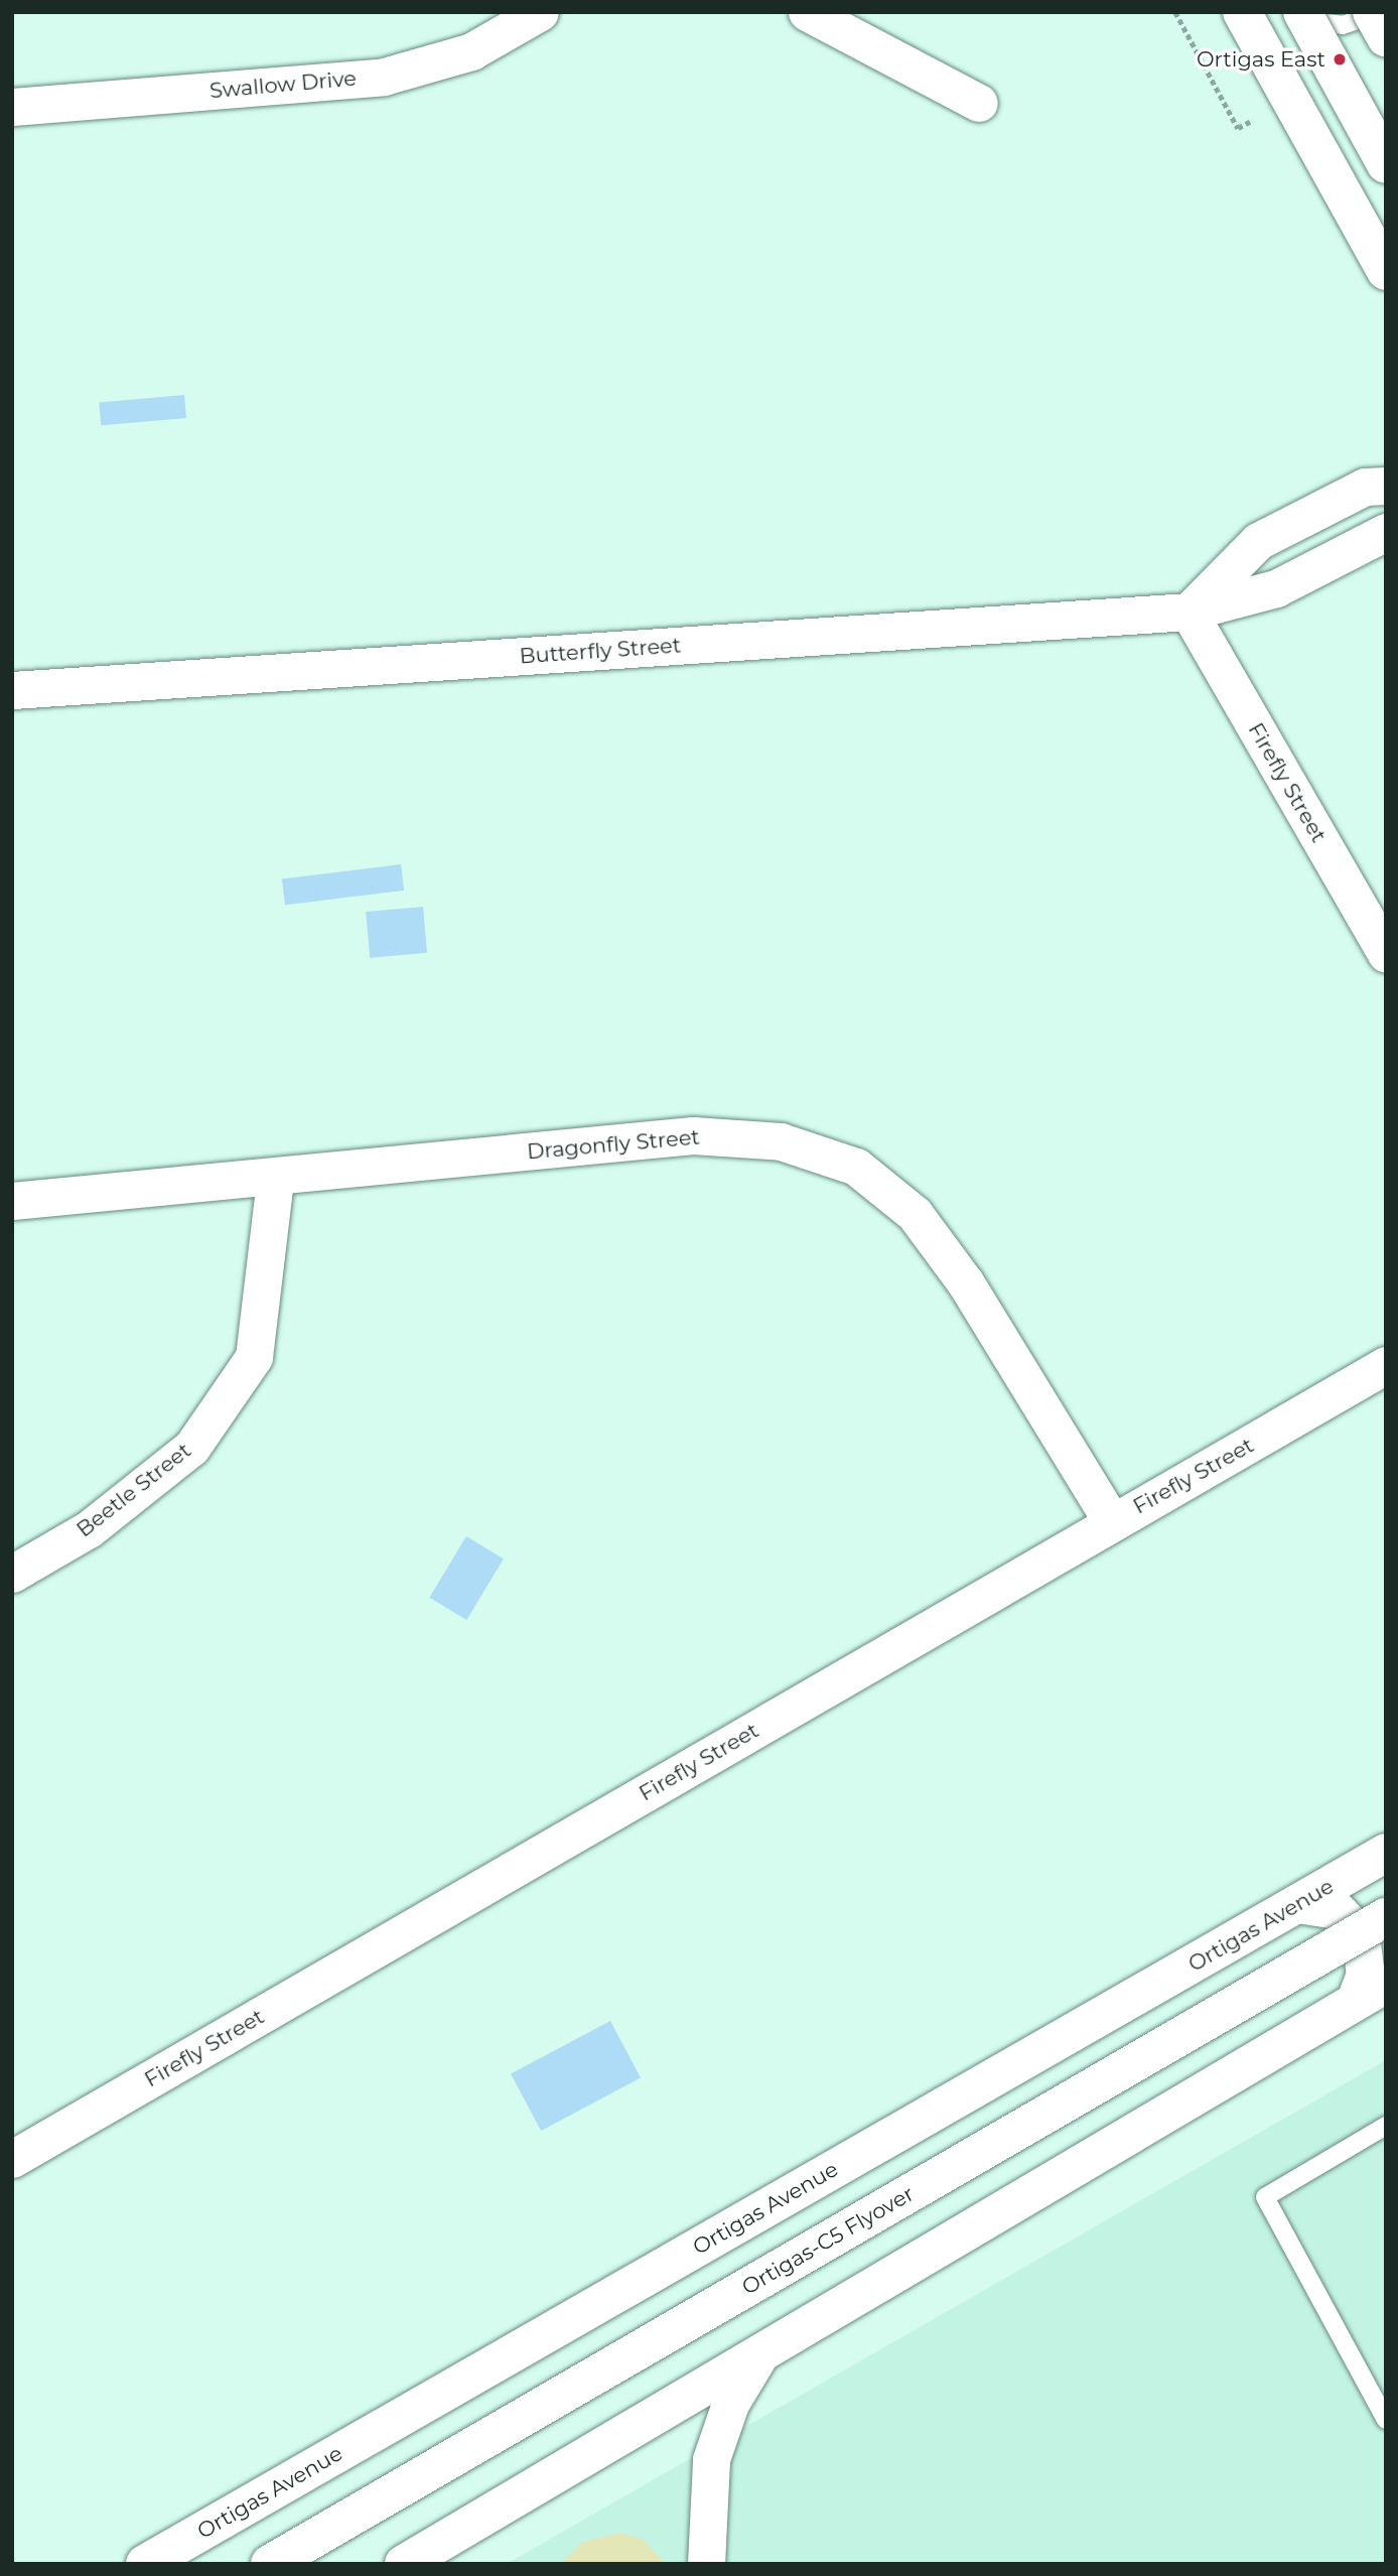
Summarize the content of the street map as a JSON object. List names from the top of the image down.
{
  "streets": {
    "main road": ["Ortigas Avenue", "Ortigas-C5 Flyover"],
    "street": [
      "Swallow Drive",
      "Butterfly Street",
      "Firefly Street",
      "Dragonfly Street",
      "Beetle Street"
    ]
  },
  "crossings": [
    ["Butterfly Street", "Firefly Street"],
    ["Firefly Street", "Dragonfly Street"],
    ["Dragonfly Street", "Beetle Street"]
  ],
  "places": ["Ortigas East"]
}
